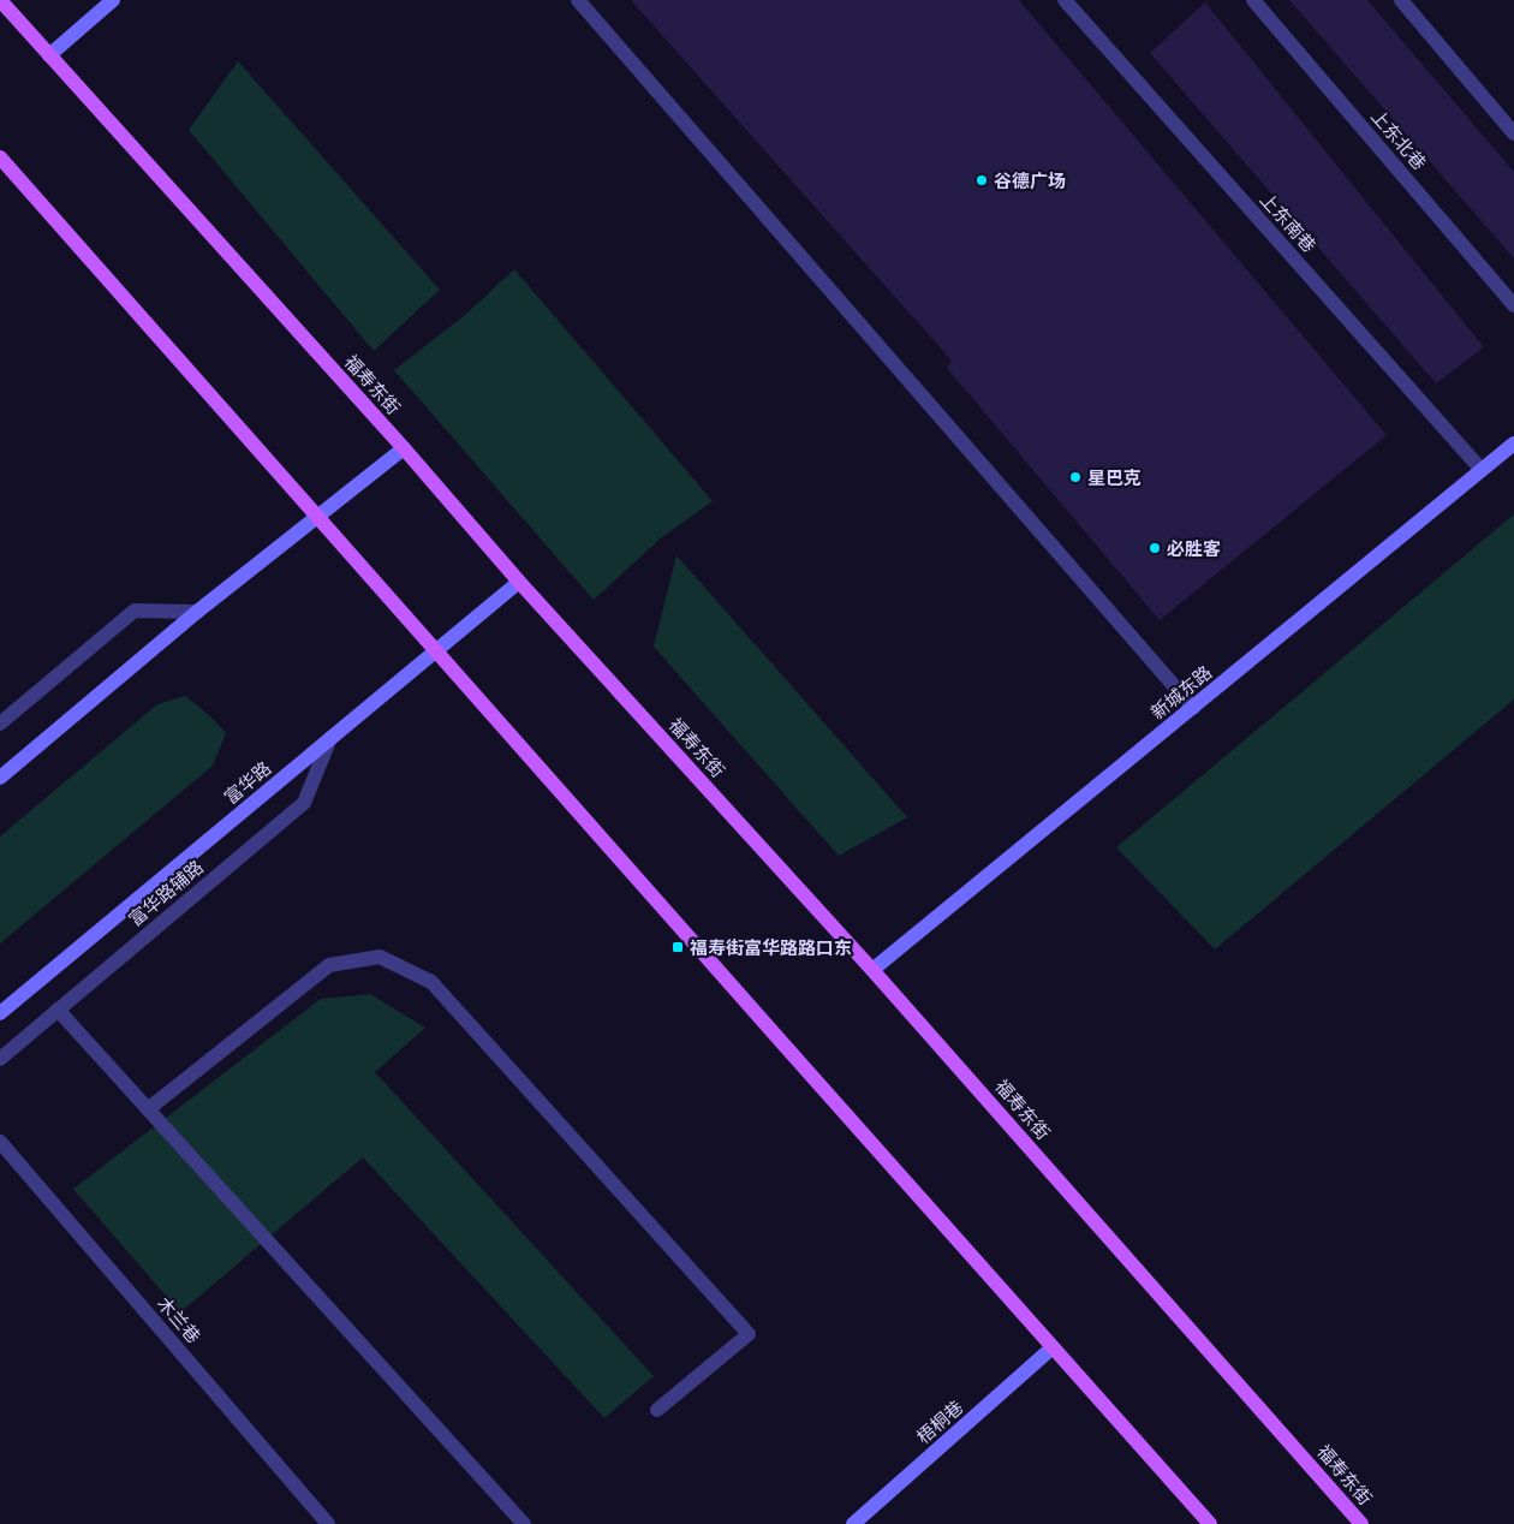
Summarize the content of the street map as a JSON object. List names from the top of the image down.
{
  "streets": {
    "main road": ["福寿东街"],
    "street": [
      "上东北巷",
      "上东南巷",
      "新城东路",
      "富华路",
      "富华路辅路",
      "木兰巷",
      "梧桐巷"
    ]
  },
  "crossings": [
    ["上东南巷", "新城东路"],
    ["福寿东街", "新城东路"],
    ["福寿东街", "富华路"],
    ["富华路", "富华路辅路"]
  ],
  "places": {
    "other": ["谷德广场", "星巴克", "必胜客"],
    "transit": ["福寿街富华路路口东"]
  }
}
